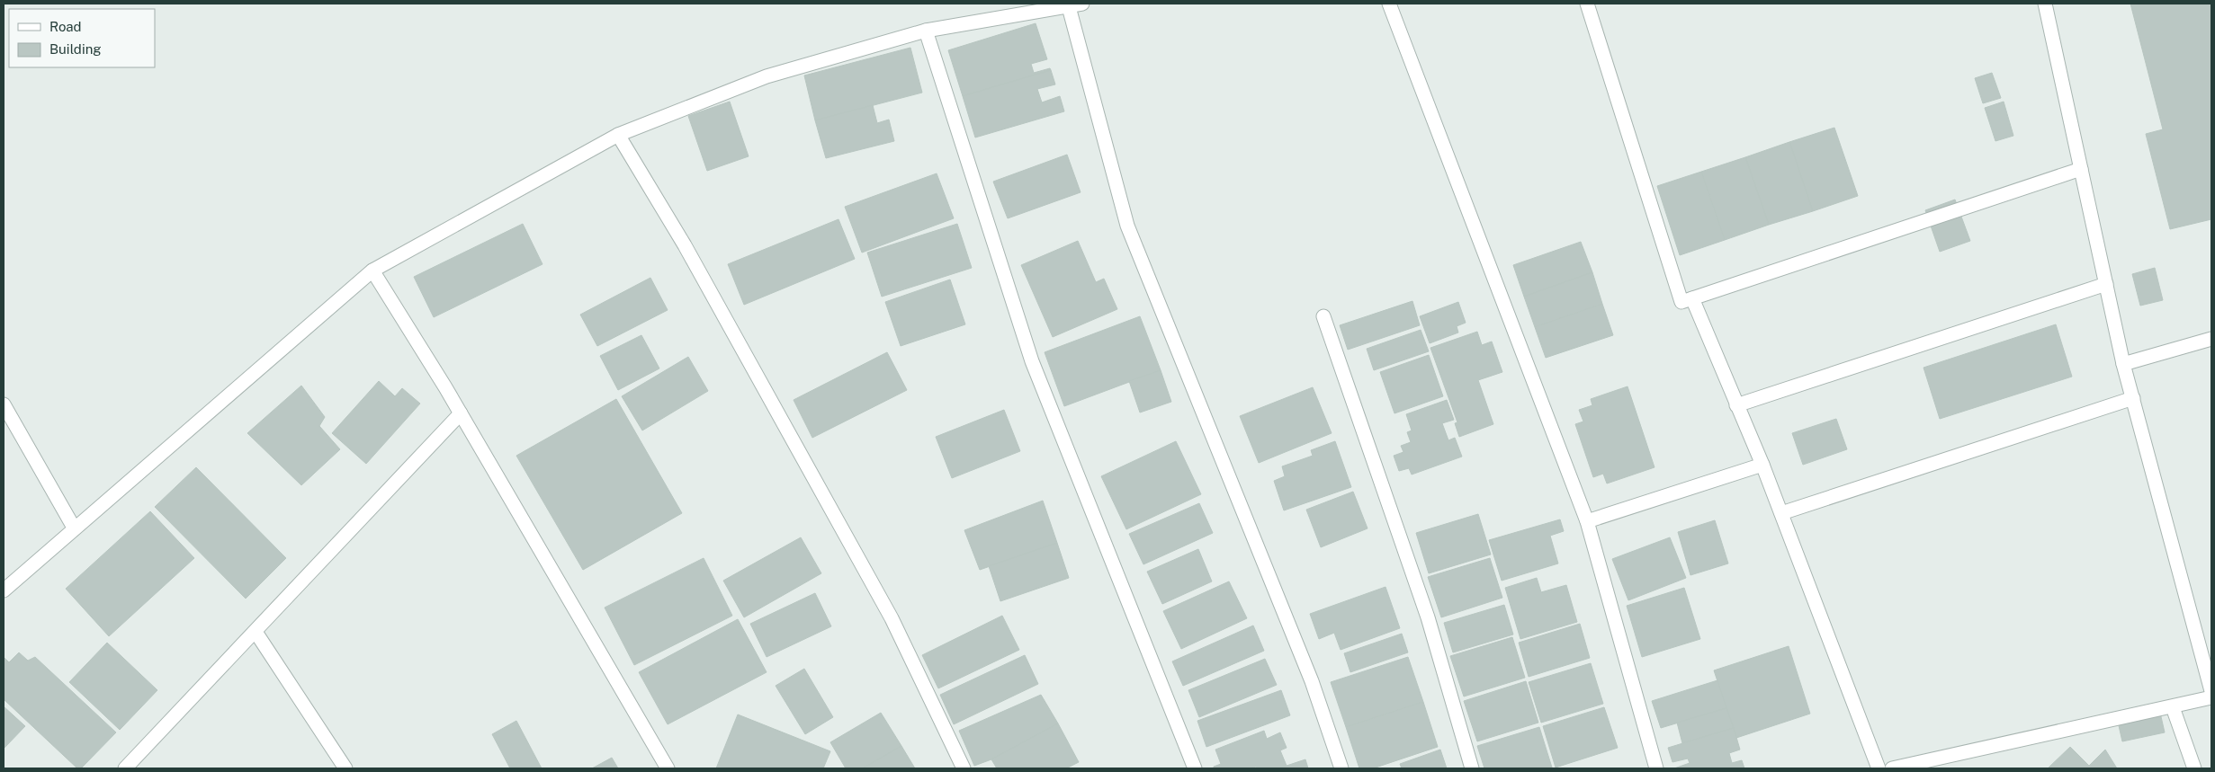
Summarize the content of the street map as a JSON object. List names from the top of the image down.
{
  "legend": ["Road", "Building"]
}
